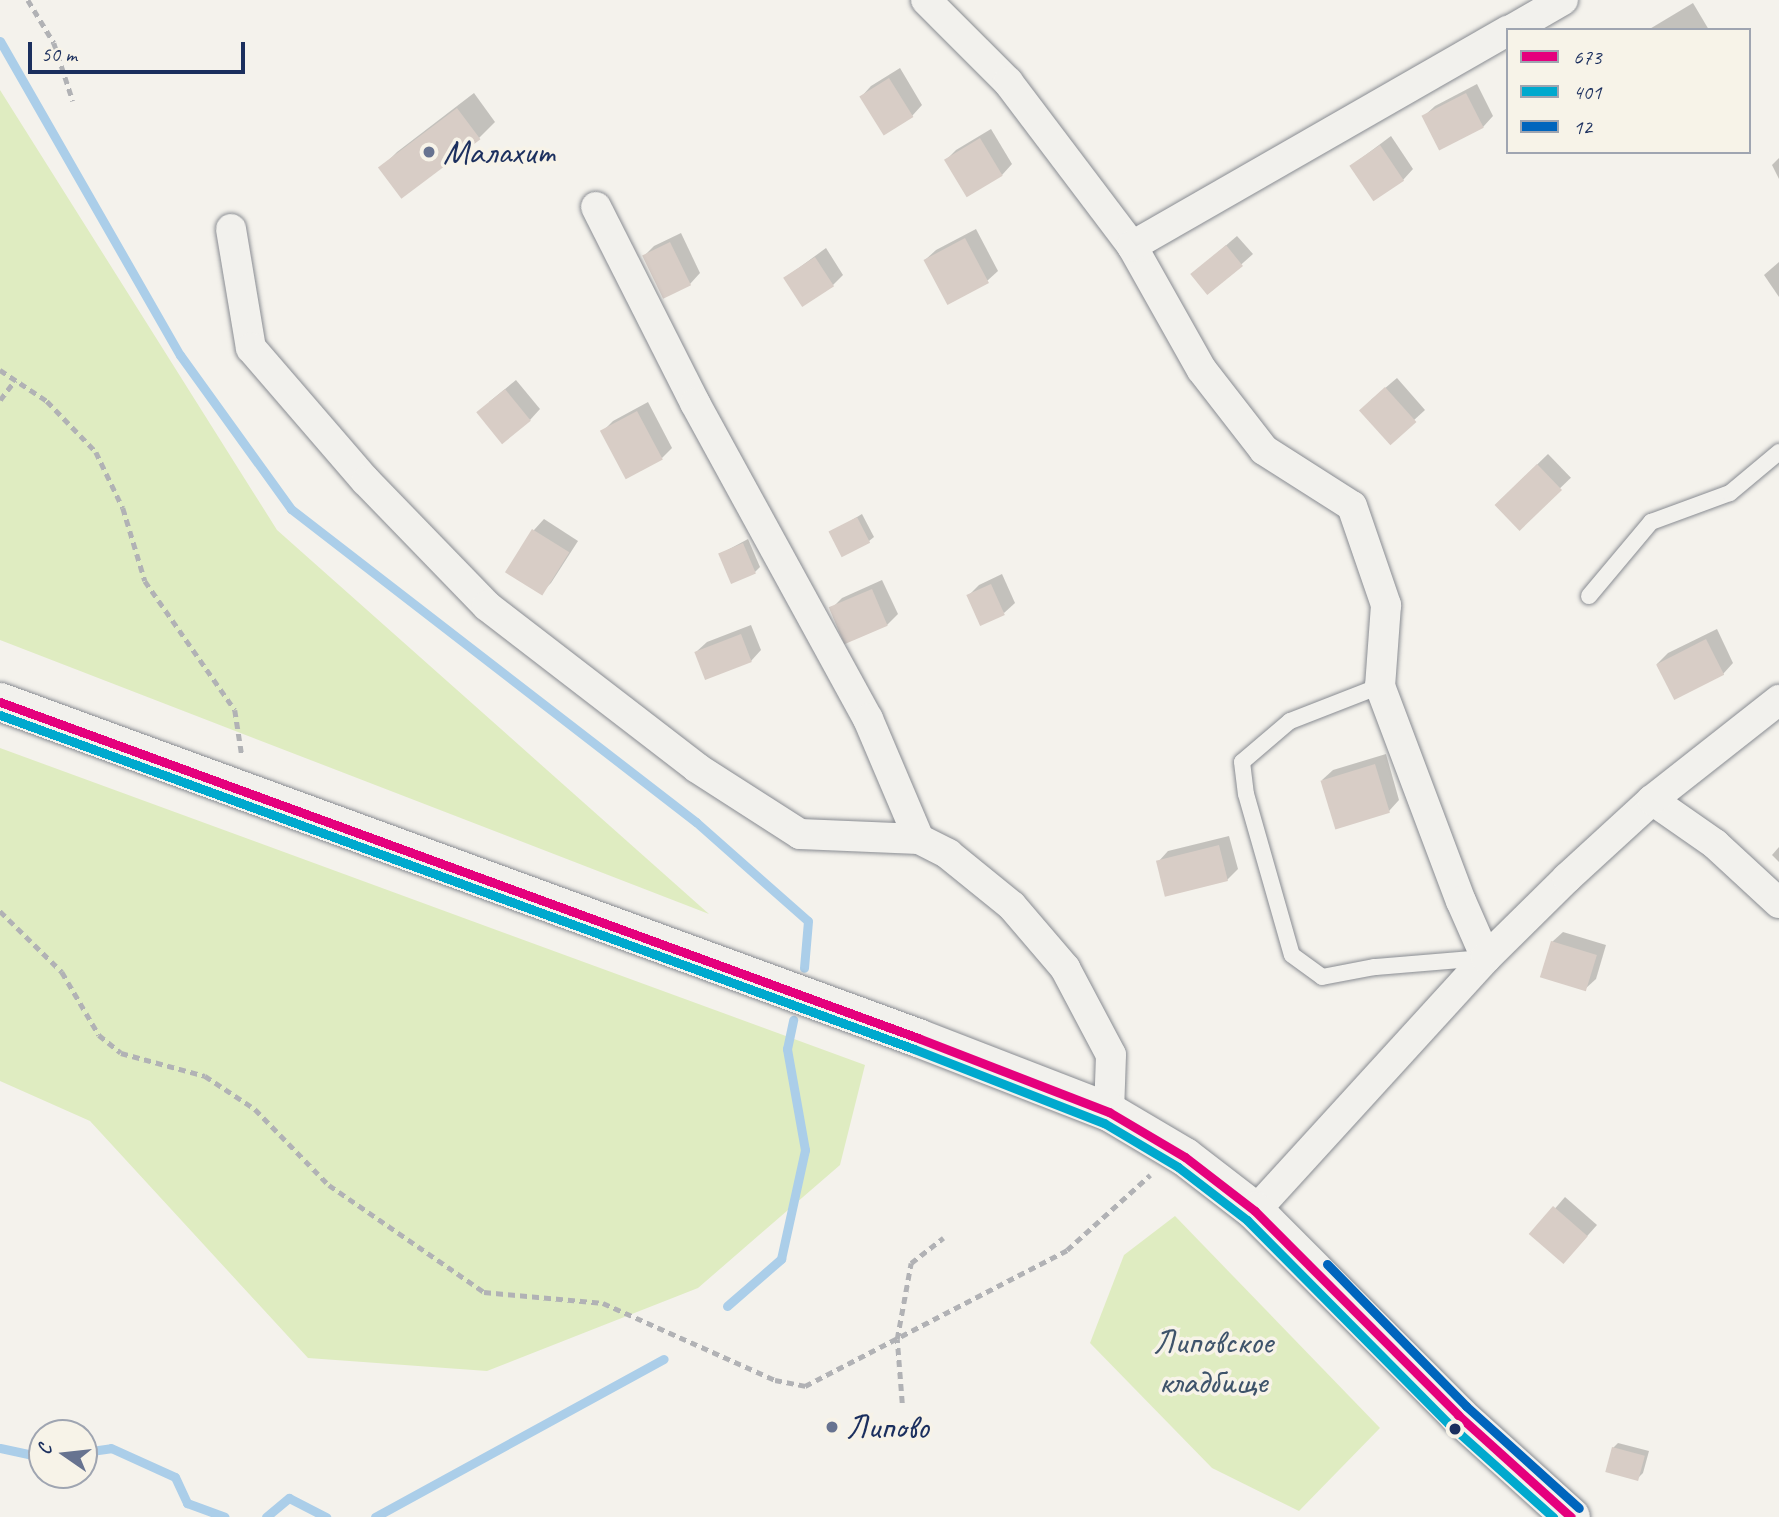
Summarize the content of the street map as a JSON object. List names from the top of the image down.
{
  "parks": ["Липовское кладбище"],
  "places": ["Малахит", "Липово"],
  "lines": ["transit line 673", "transit line 401", "transit line 12"],
  "legend": ["673", "401", "12"],
  "scale_bar": "50 m",
  "north": "left"
}
